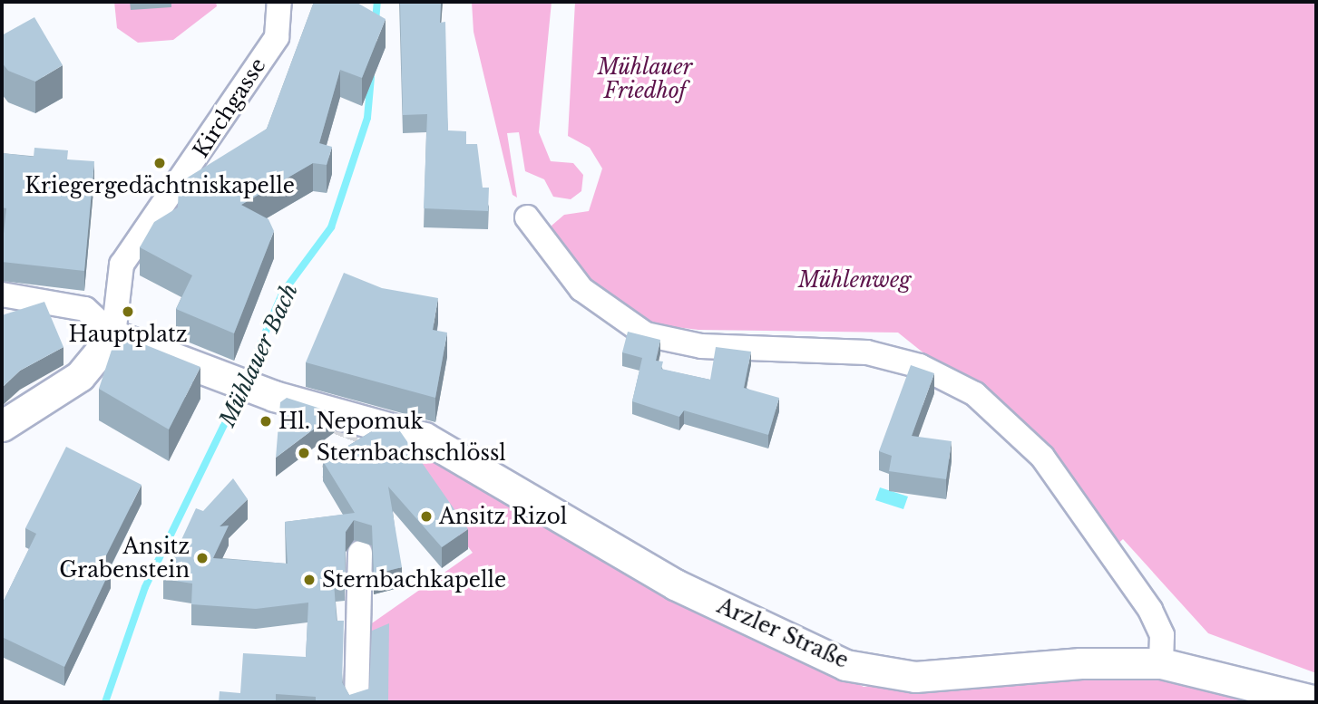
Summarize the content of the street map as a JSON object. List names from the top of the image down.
{
  "streets": {
    "main road": ["Arzler Straße"],
    "street": ["Kirchgasse"]
  },
  "crossings": [
    ["Kirchgasse", "Arzler Straße"]
  ],
  "water": ["Mühlauer Bach"],
  "parks": ["Mühlauer Friedhof", "Mühlenweg"],
  "places": [
    "Kriegergedächtniskapelle",
    "Hauptplatz",
    "Hl. Nepomuk",
    "Sternbachschlössl",
    "Ansitz Rizol",
    "Ansitz Grabenstein",
    "Sternbachkapelle"
  ]
}
